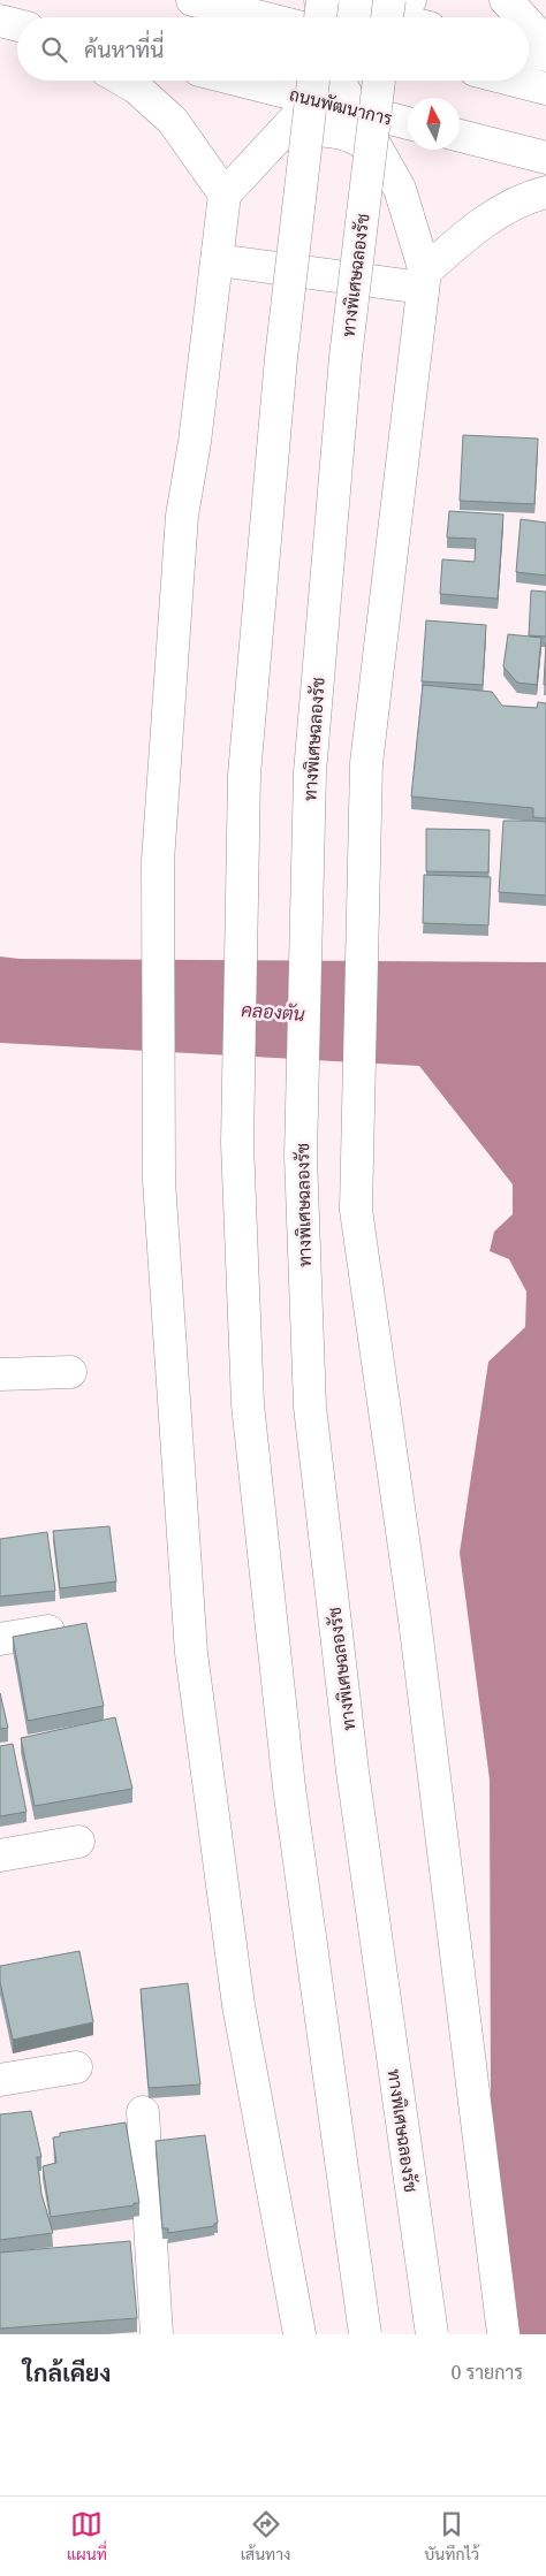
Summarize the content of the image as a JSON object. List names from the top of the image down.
{
  "streets": {
    "main road": ["ถนนพัฒนาการ", "ทางพิเศษฉลองรัช"]
  },
  "water": ["คลองตัน"],
  "north": "top",
  "page": {
    "search": "ค้นหาที่นี่",
    "heading": ["ใกล้เคียง", "0 รายการ"],
    "nav": ["แผนที่", "เส้นทาง", "บันทึกไว้"]
  }
}
